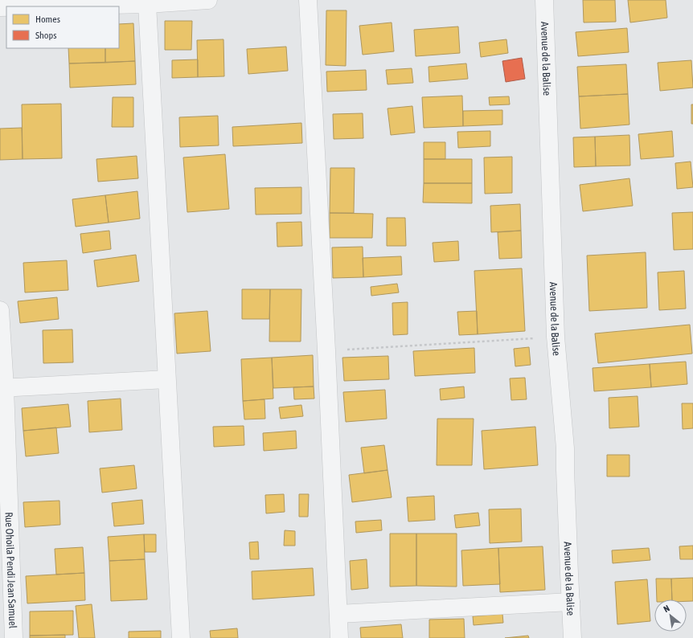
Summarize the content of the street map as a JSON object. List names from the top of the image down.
{
  "streets": {
    "street": ["Avenue de la Balise", "Rue Ohoila Pendi Jean Samuel"]
  },
  "legend": ["Homes", "Shops"],
  "north": "top left"
}
